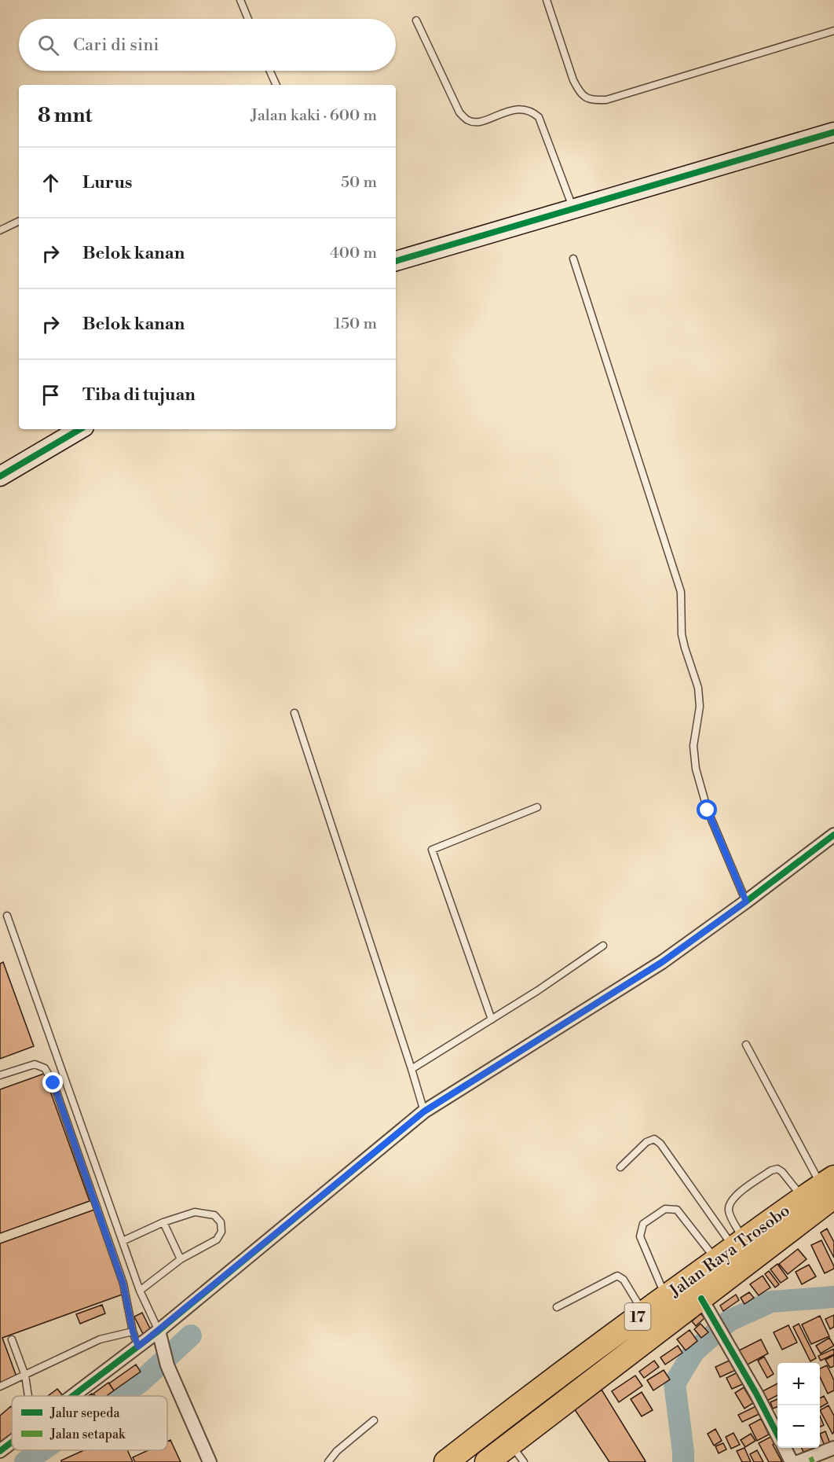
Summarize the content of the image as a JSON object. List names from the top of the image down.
{
  "streets": {
    "highway": ["Jalan Raya Trosobo", "17"]
  },
  "legend": ["Jalur sepeda", "Jalan setapak"],
  "page": {
    "search": "Cari di sini",
    "heading": ["8 mnt", "Jalan kaki · 600 m"],
    "list": [
      ["Lurus", "50 m"],
      ["Belok kanan", "400 m"],
      ["Belok kanan", "150 m"],
      "Tiba di tujuan"
    ],
    "map_buttons": ["+", "−"]
  }
}
